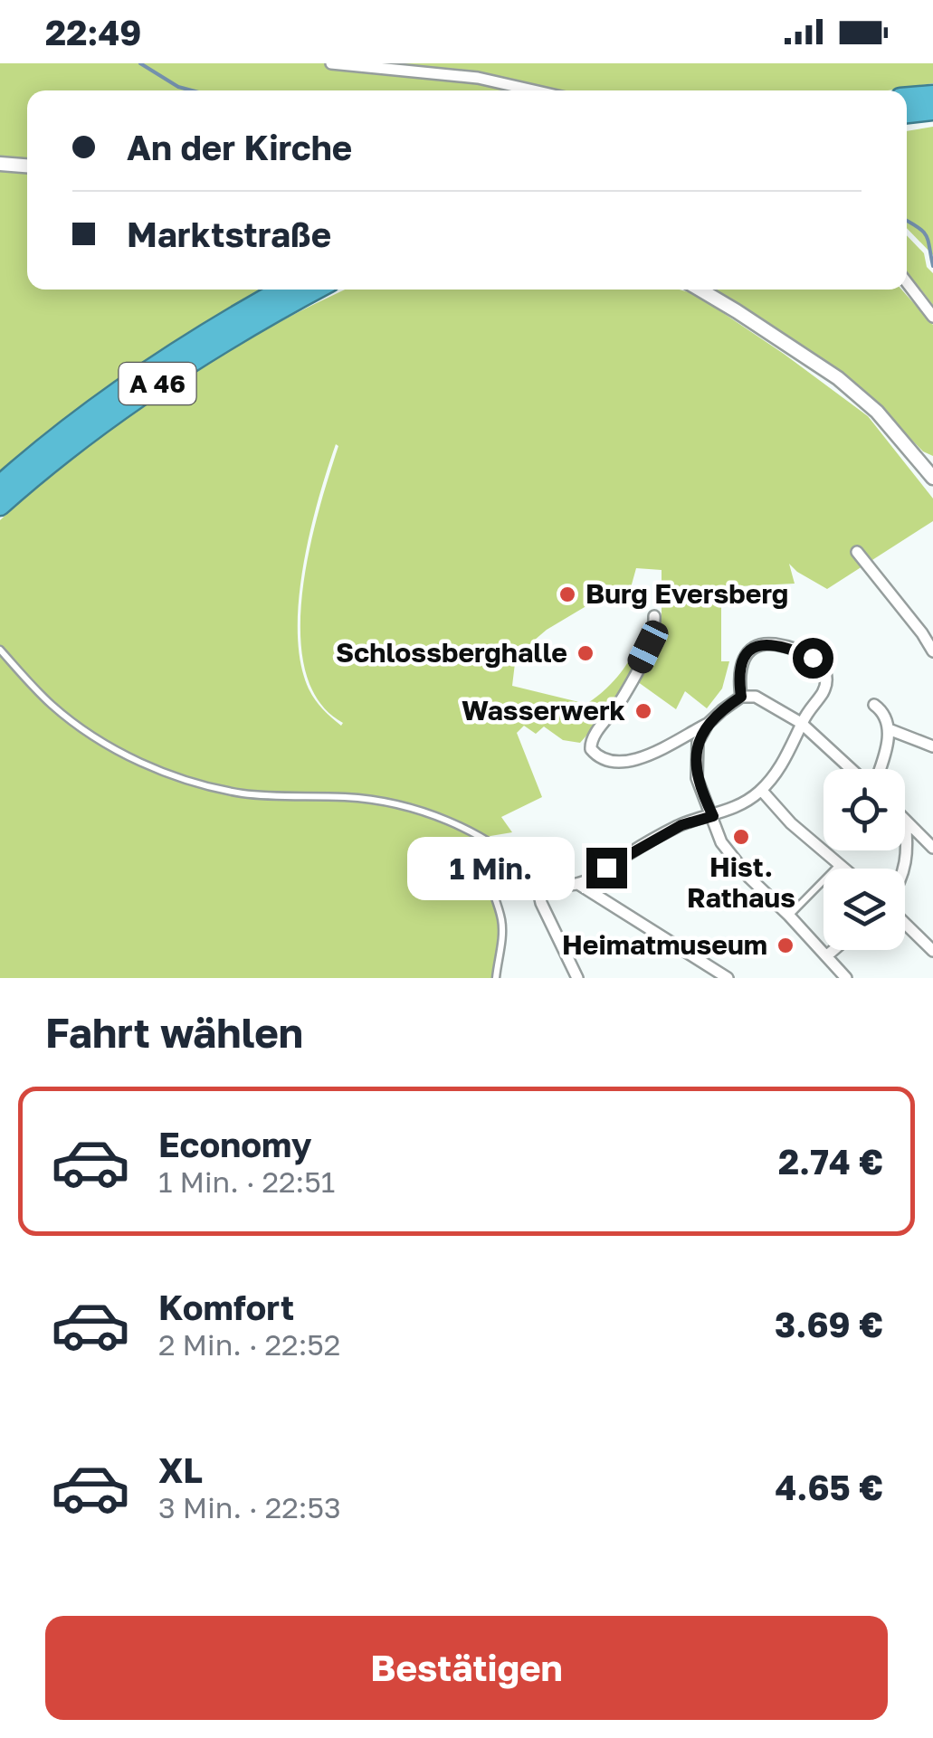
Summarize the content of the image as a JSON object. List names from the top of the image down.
{
  "streets": {
    "highway": ["A 46"]
  },
  "places": [
    "Burg Eversberg",
    "Schlossberghalle",
    "Wasserwerk",
    "Hist. Rathaus",
    "Heimatmuseum"
  ],
  "page": {
    "status": "22:49",
    "banner": ["An der Kirche", "Marktstraße"],
    "bubble": "1 Min.",
    "heading": "Fahrt wählen",
    "list": [
      {
        "name": "Economy",
        "note": "1 Min. · 22:51",
        "value": "2.74 €"
      },
      {
        "name": "Komfort",
        "note": "2 Min. · 22:52",
        "value": "3.69 €"
      },
      {
        "name": "XL",
        "note": "3 Min. · 22:53",
        "value": "4.65 €"
      }
    ],
    "buttons": "Bestätigen"
  }
}
